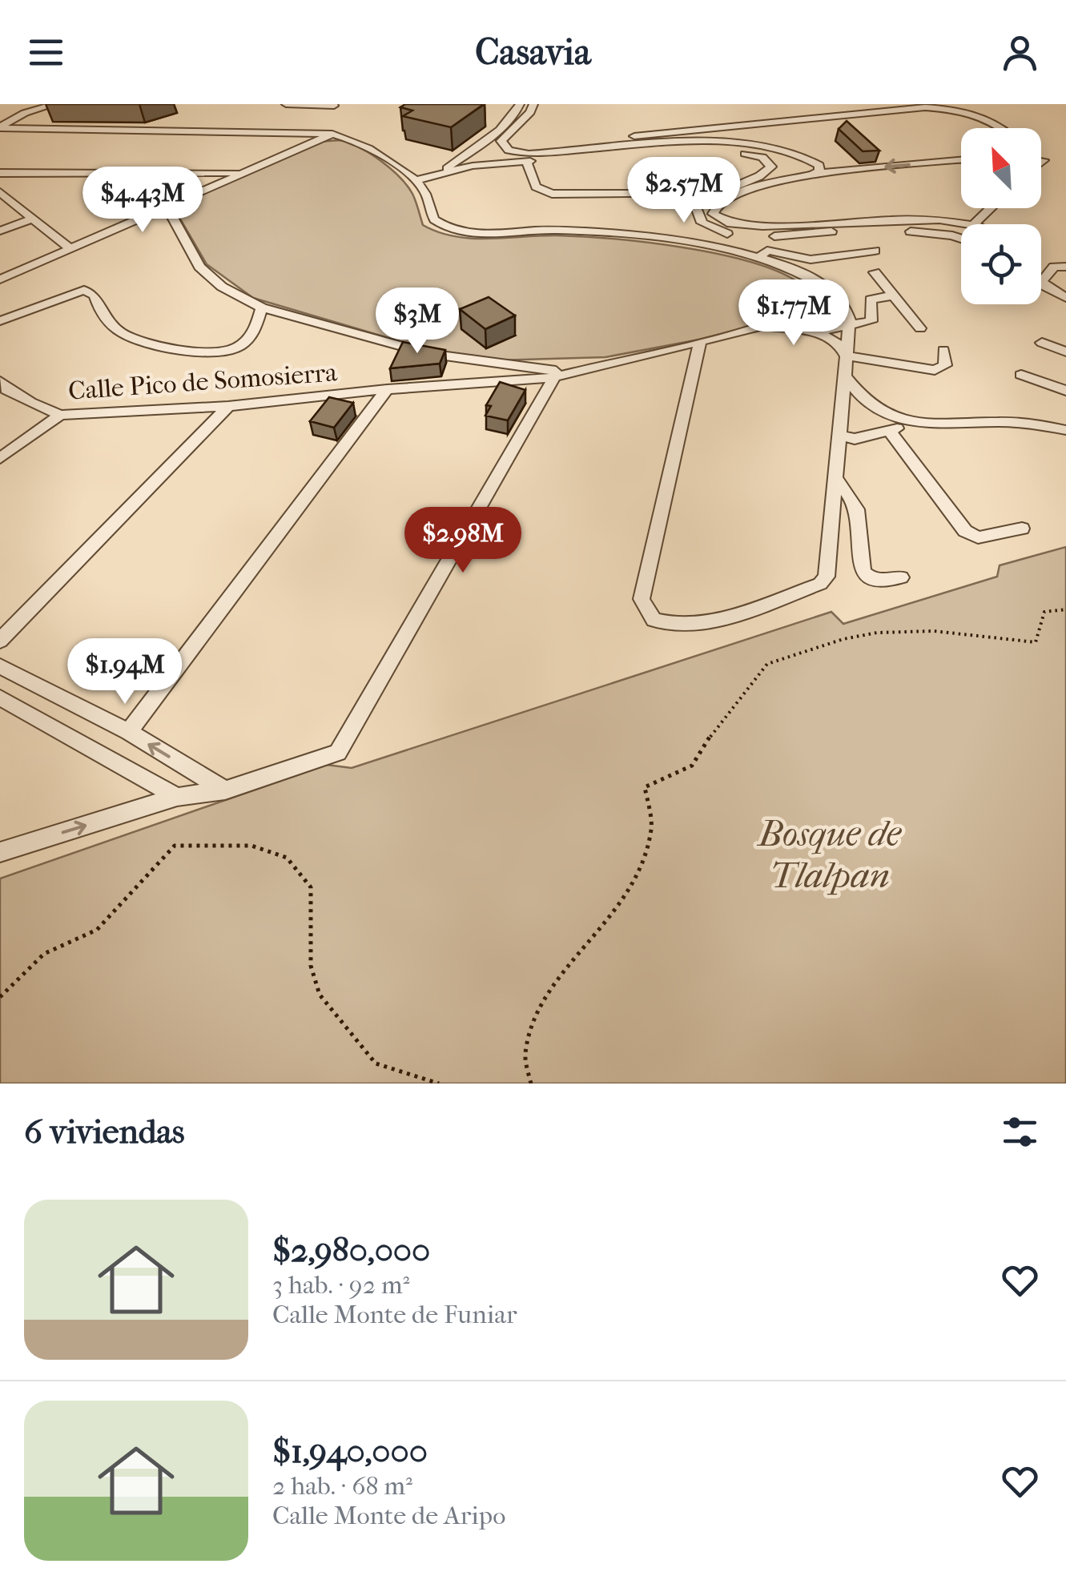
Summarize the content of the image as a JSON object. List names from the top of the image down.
{
  "streets": {
    "street": ["Calle Pico de Somosierra"]
  },
  "parks": ["Bosque de Tlalpan"],
  "north": "top left",
  "page": {
    "header": "Casavia",
    "price": [
      "$2.57M",
      "$4.43M",
      "$1.77M",
      "$3M",
      "$2.98M",
      "$1.94M"
    ],
    "heading": "6 viviendas",
    "list": [
      {
        "name": "$2,980,000",
        "note": "3 hab. · 92 m² · Calle Monte de Funiar"
      },
      {
        "name": "$1,940,000",
        "note": "2 hab. · 68 m² · Calle Monte de Aripo"
      }
    ]
  }
}
